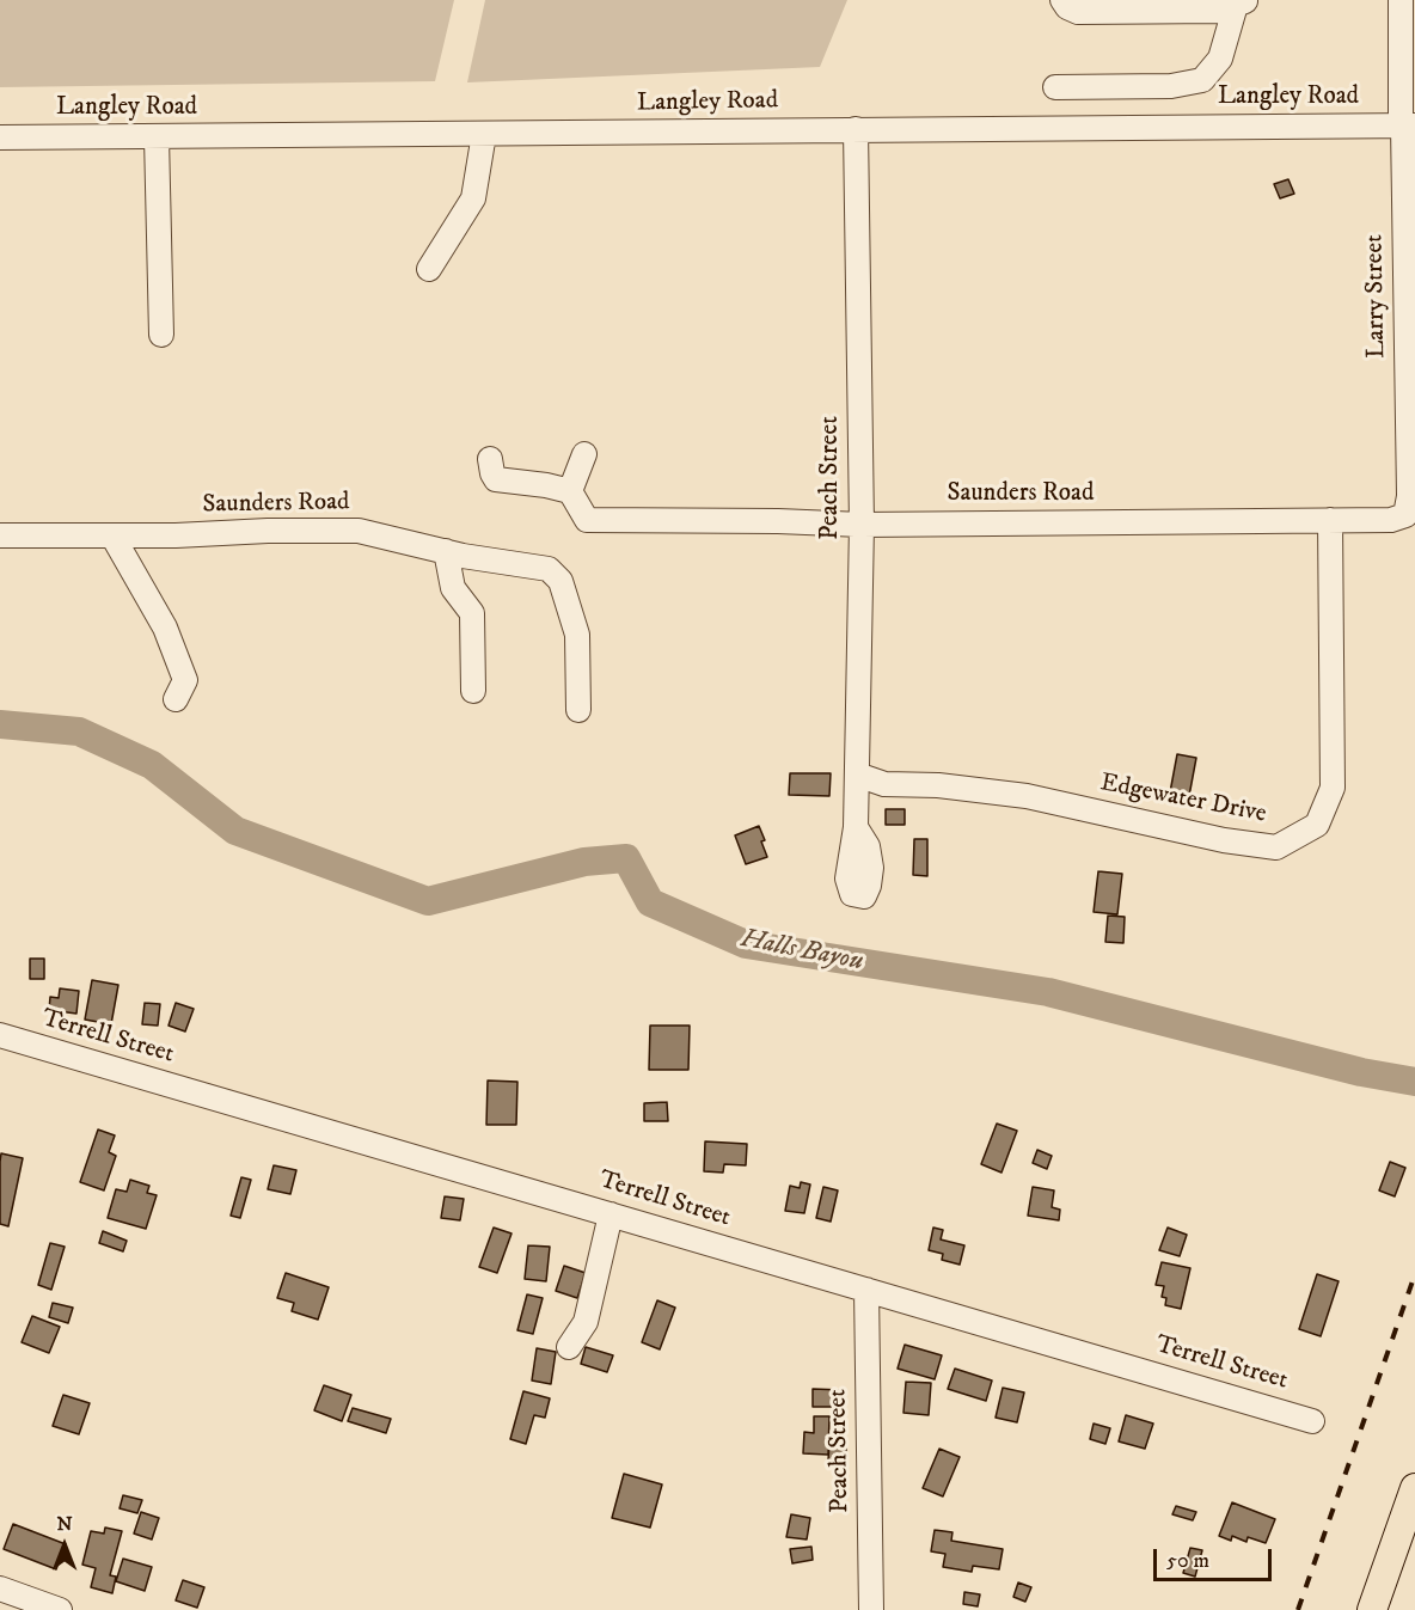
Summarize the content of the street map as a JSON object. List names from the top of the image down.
{
  "streets": {
    "street": [
      "Langley Road",
      "Larry Street",
      "Peach Street",
      "Saunders Road",
      "Edgewater Drive",
      "Terrell Street"
    ]
  },
  "crossings": [
    ["Langley Road", "Larry Street"],
    ["Langley Road", "Peach Street"],
    ["Larry Street", "Saunders Road"],
    ["Peach Street", "Saunders Road"],
    ["Peach Street", "Edgewater Drive"],
    ["Peach Street", "Terrell Street"],
    ["Saunders Road", "Edgewater Drive"]
  ],
  "water": ["Halls Bayou"],
  "scale_bar": "50 m",
  "north": "top"
}
